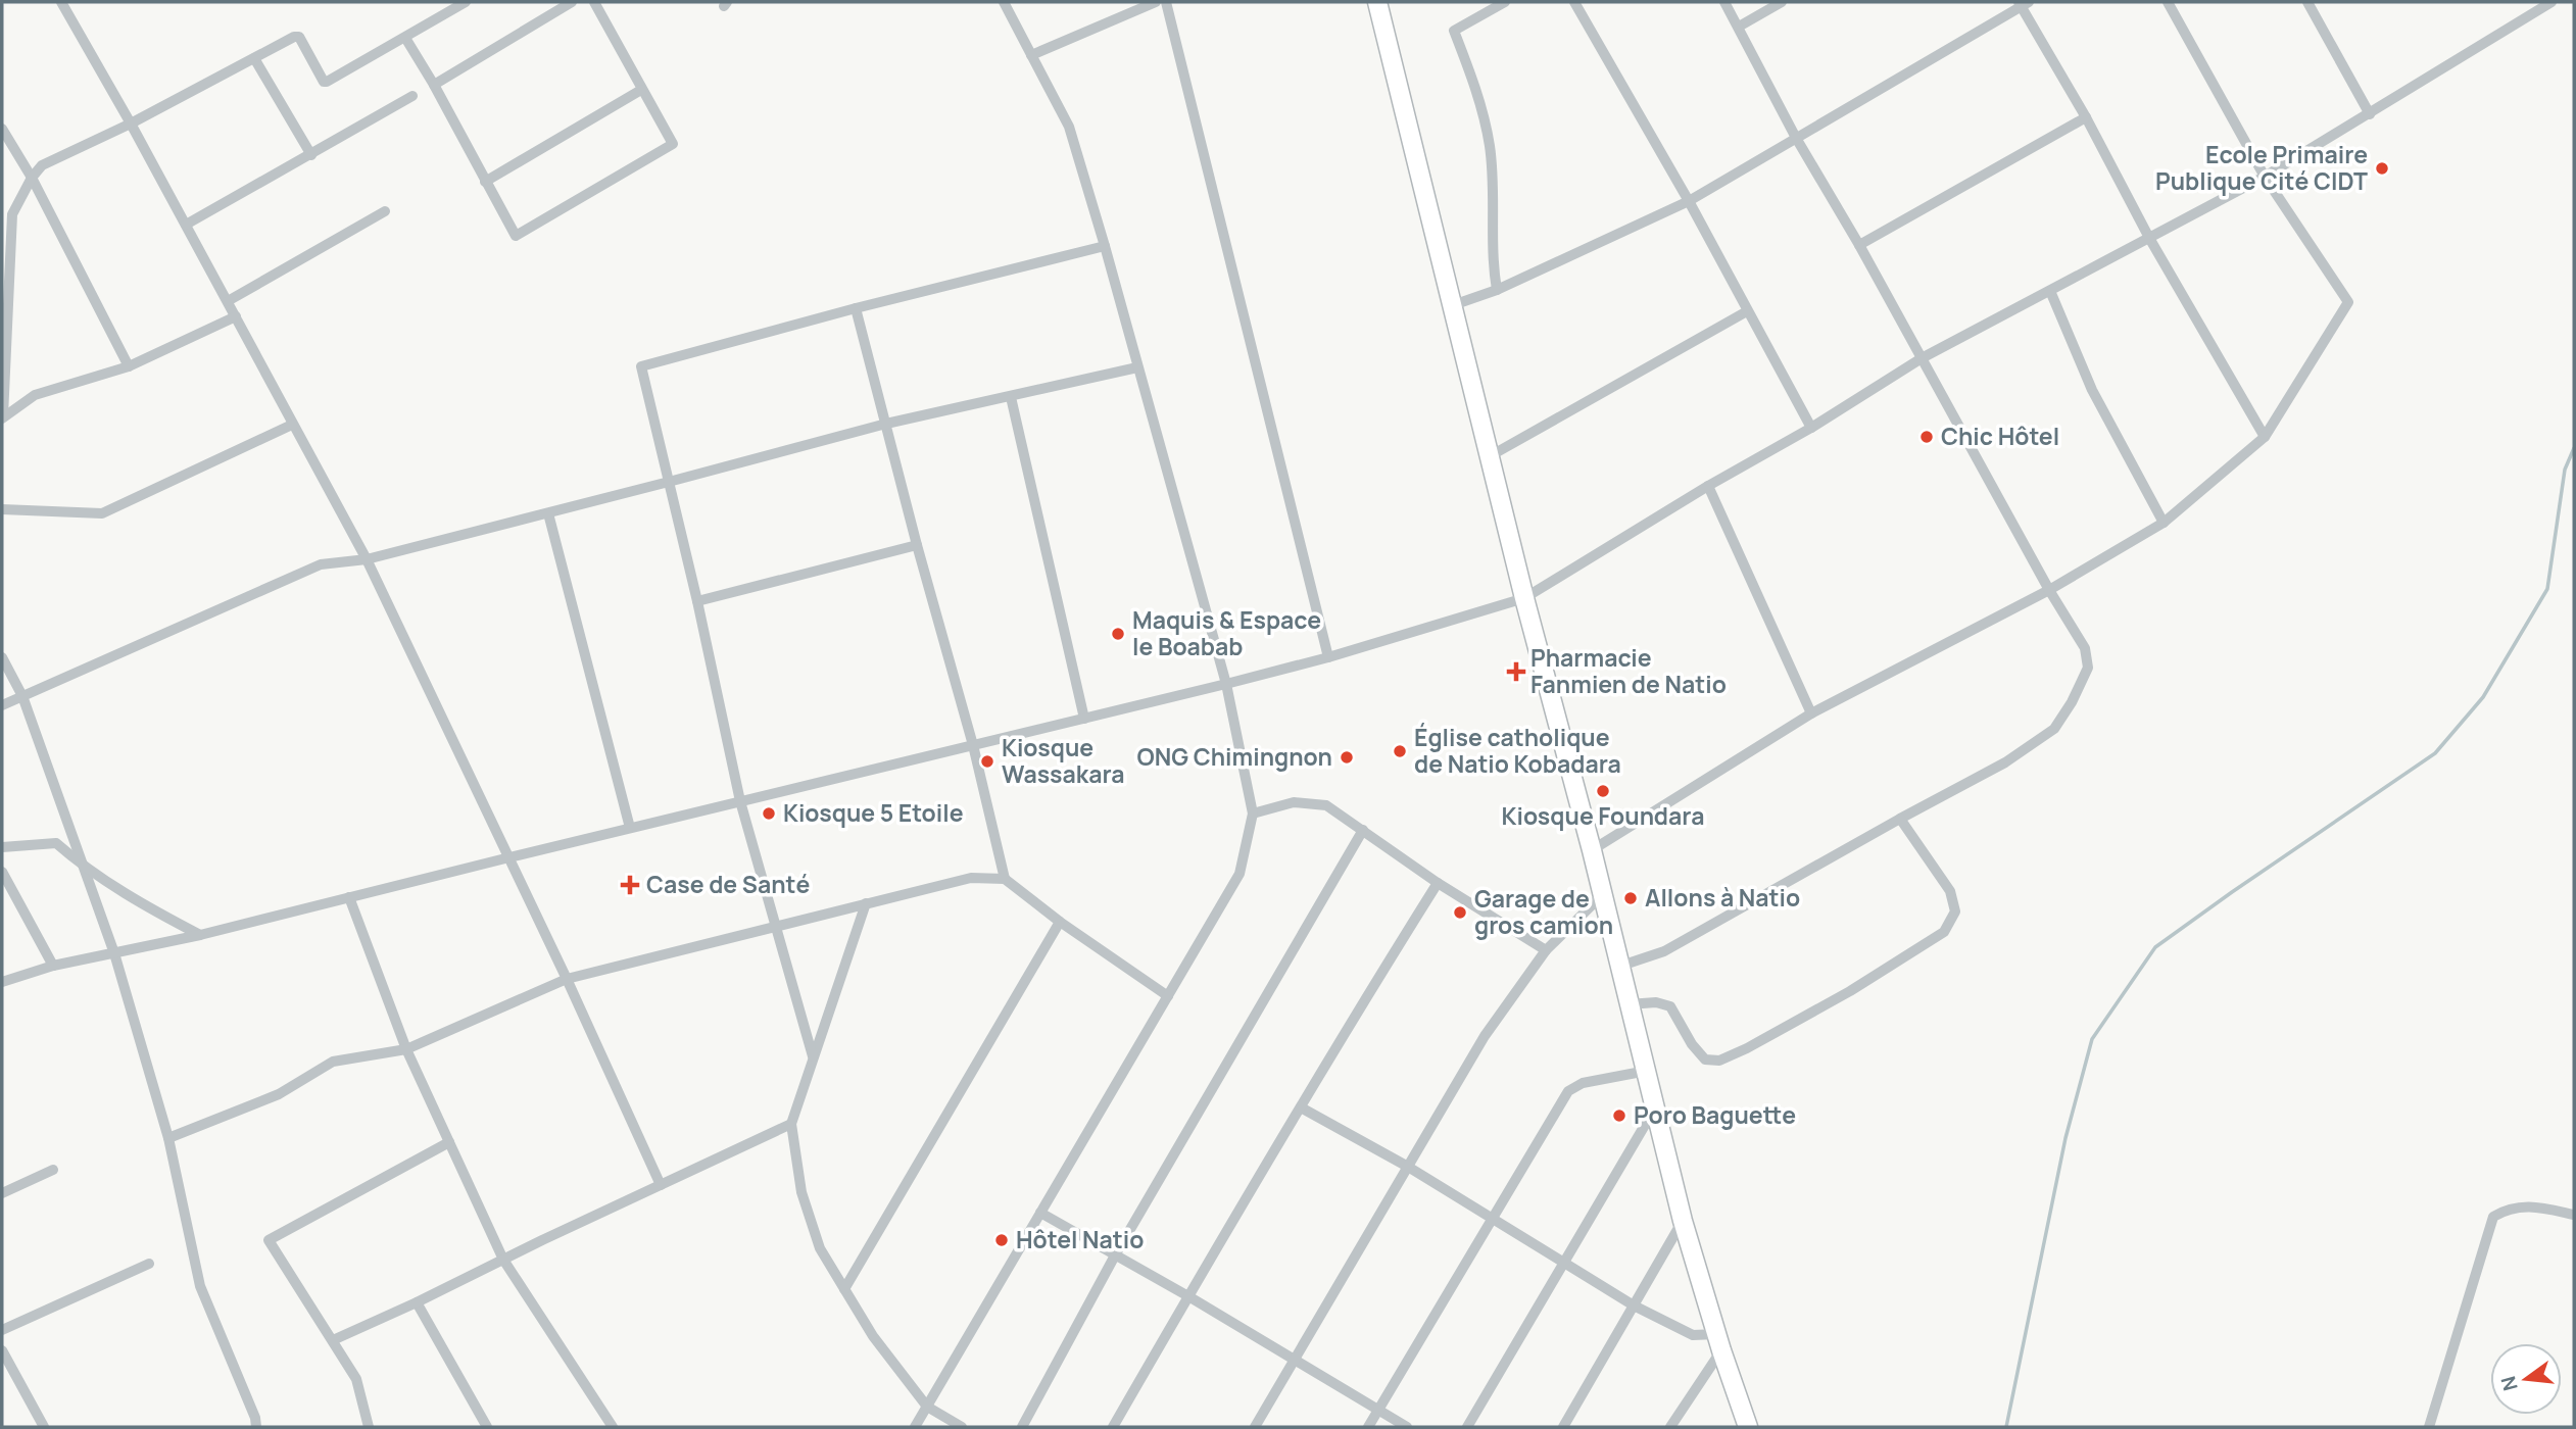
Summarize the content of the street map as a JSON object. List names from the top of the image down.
{
  "places": {
    "other": [
      "Ecole Primaire Publique Cité CIDT",
      "Chic Hôtel",
      "Maquis & Espace le Boabab",
      "Église catholique de Natio Kobadara",
      "ONG Chimingnon",
      "Kiosque Wassakara",
      "Kiosque Foundara",
      "Kiosque 5 Etoile",
      "Allons à Natio",
      "Garage de gros camion",
      "Poro Baguette",
      "Hôtel Natio"
    ],
    "health": ["Pharmacie Fanmien de Natio", "Case de Santé"]
  },
  "north": "left"
}
